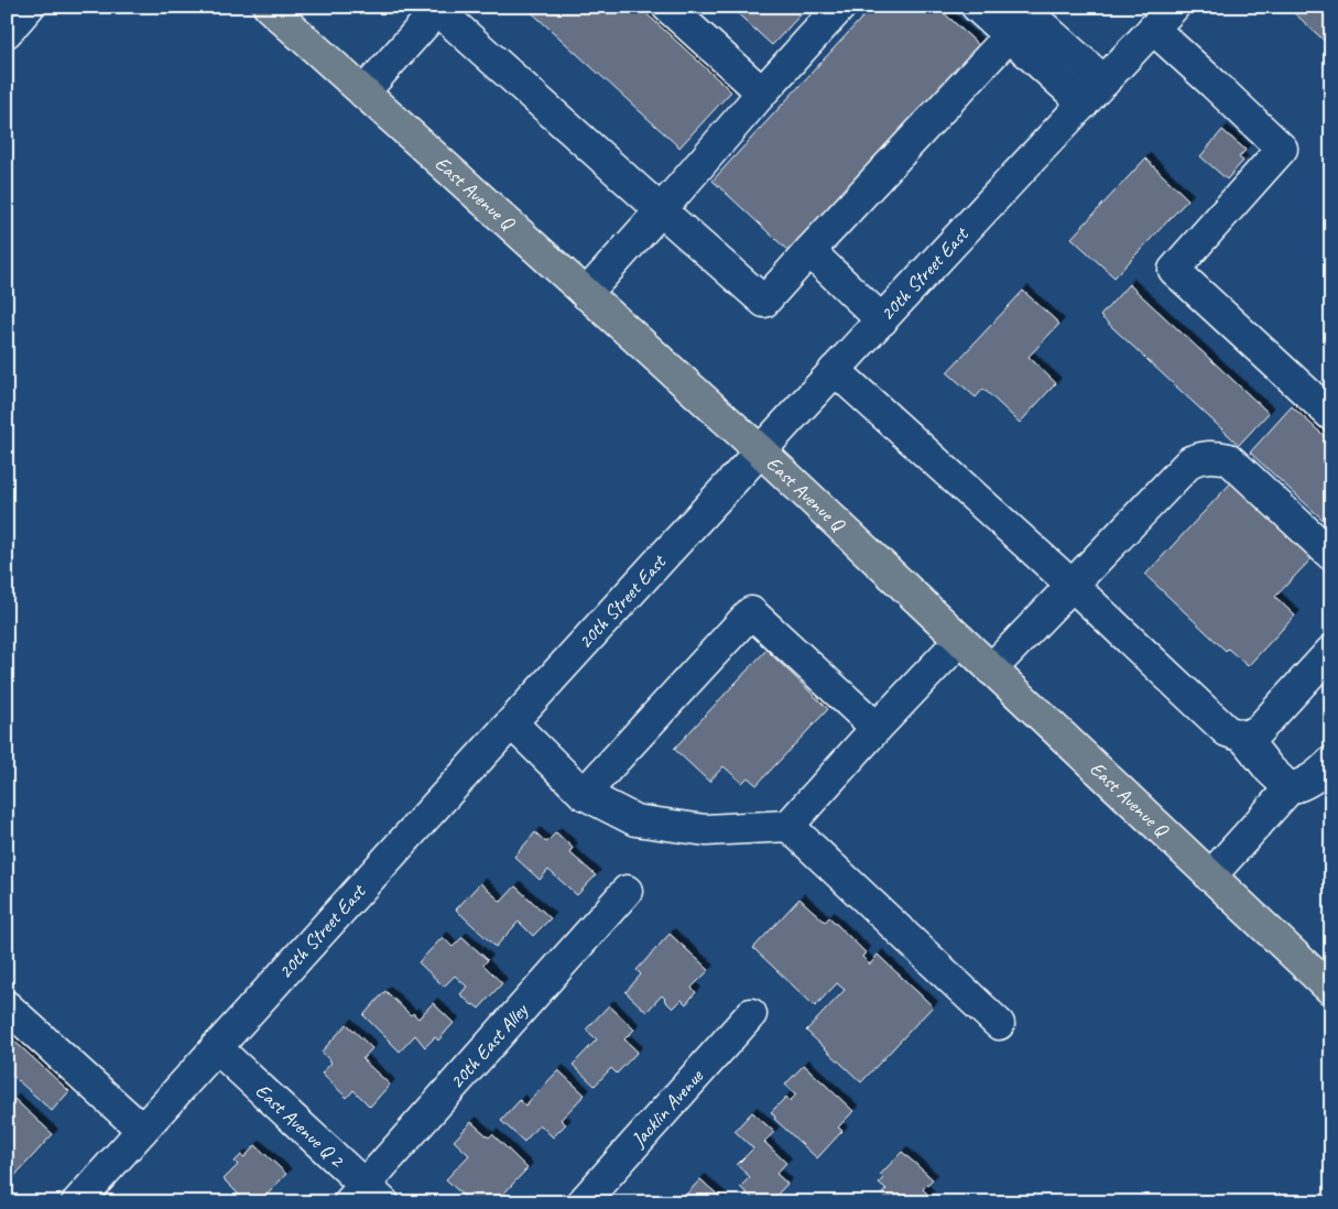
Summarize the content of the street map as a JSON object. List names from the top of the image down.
{
  "streets": {
    "main road": ["East Avenue Q"],
    "street": [
      "20th Street East",
      "20th East Alley",
      "Jacklin Avenue",
      "East Avenue Q 2"
    ]
  },
  "crossings": [
    ["East Avenue Q", "20th Street East"],
    ["20th Street East", "East Avenue Q 2"],
    ["20th East Alley", "East Avenue Q 2"]
  ]
}
